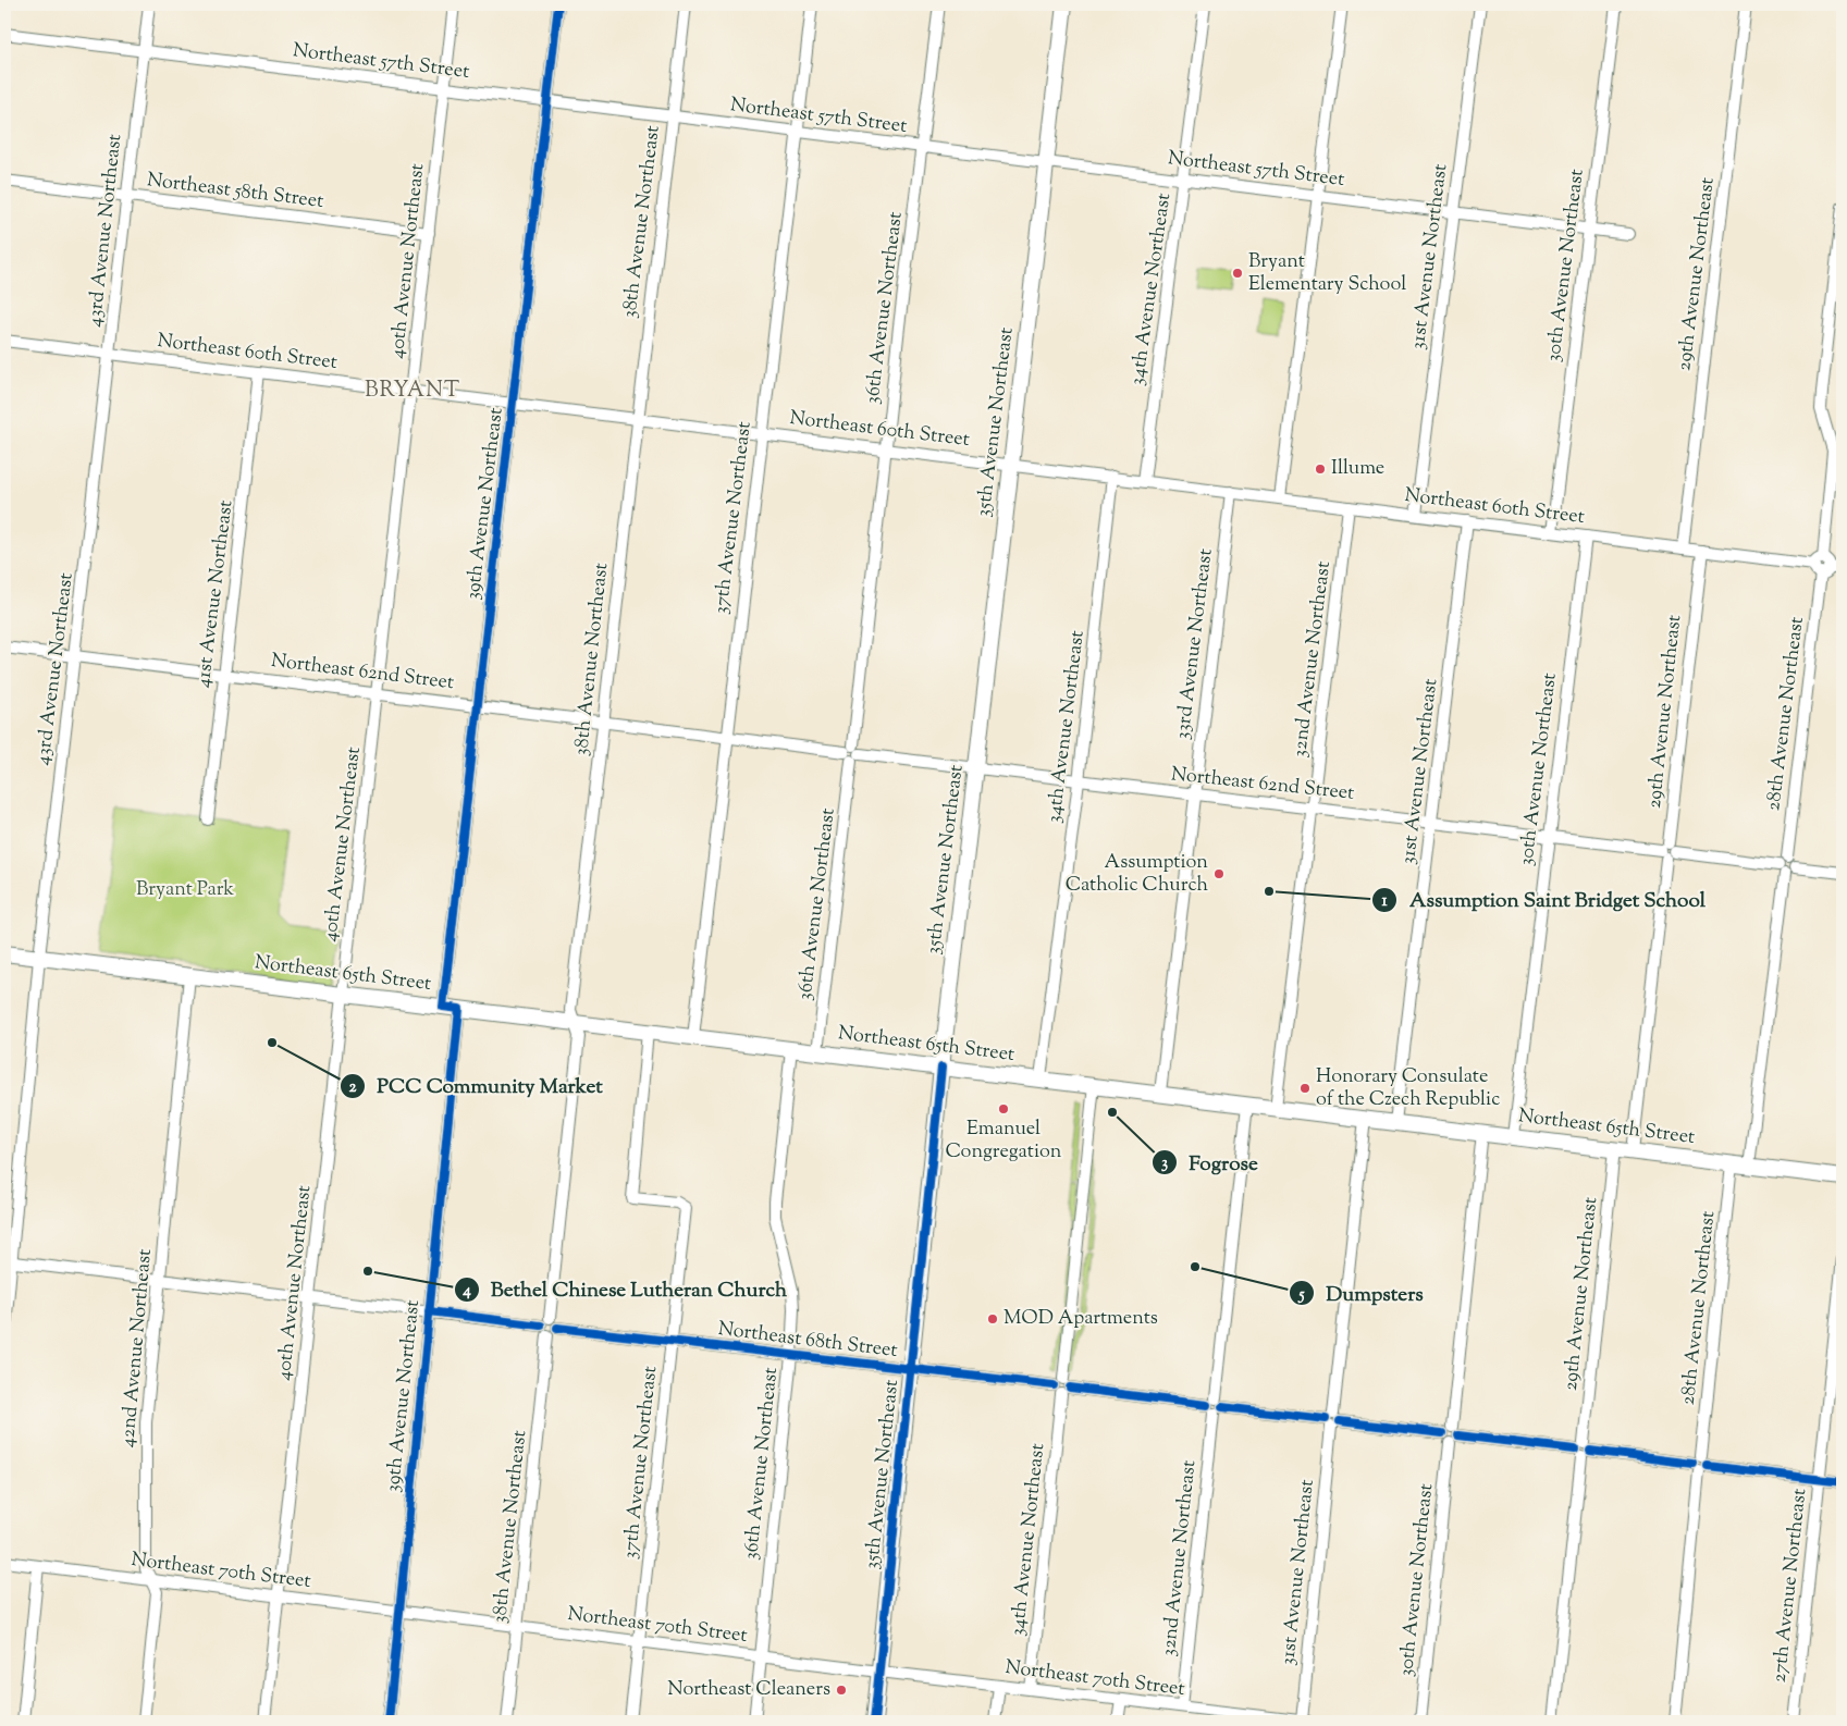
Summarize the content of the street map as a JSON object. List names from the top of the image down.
{
  "streets": {
    "main road": ["35th Avenue Northeast", "Northeast 65th Street"],
    "street": [
      "Northeast 57th Street",
      "Northeast 58th Street",
      "38th Avenue Northeast",
      "43rd Avenue Northeast",
      "31st Avenue Northeast",
      "40th Avenue Northeast",
      "30th Avenue Northeast",
      "29th Avenue Northeast",
      "34th Avenue Northeast",
      "36th Avenue Northeast",
      "Northeast 60th Street",
      "39th Avenue Northeast",
      "37th Avenue Northeast",
      "41st Avenue Northeast",
      "33rd Avenue Northeast",
      "32nd Avenue Northeast",
      "Northeast 62nd Street",
      "28th Avenue Northeast",
      "Northeast 68th Street",
      "42nd Avenue Northeast",
      "Northeast 70th Street",
      "27th Avenue Northeast"
    ]
  },
  "crossings": [
    ["Northeast 57th Street", "38th Avenue Northeast"],
    ["Northeast 57th Street", "43rd Avenue Northeast"],
    ["Northeast 57th Street", "31st Avenue Northeast"],
    ["Northeast 57th Street", "40th Avenue Northeast"],
    ["Northeast 57th Street", "30th Avenue Northeast"],
    ["Northeast 57th Street", "34th Avenue Northeast"],
    ["Northeast 57th Street", "36th Avenue Northeast"],
    ["Northeast 57th Street", "35th Avenue Northeast"],
    ["Northeast 57th Street", "39th Avenue Northeast"],
    ["Northeast 57th Street", "37th Avenue Northeast"],
    ["Northeast 58th Street", "43rd Avenue Northeast"],
    ["Northeast 58th Street", "40th Avenue Northeast"],
    ["38th Avenue Northeast", "Northeast 60th Street"],
    ["38th Avenue Northeast", "Northeast 62nd Street"],
    ["38th Avenue Northeast", "Northeast 65th Street"],
    ["38th Avenue Northeast", "Northeast 68th Street"],
    ["38th Avenue Northeast", "Northeast 70th Street"],
    ["43rd Avenue Northeast", "Northeast 60th Street"],
    ["43rd Avenue Northeast", "Northeast 62nd Street"],
    ["43rd Avenue Northeast", "Northeast 65th Street"],
    ["31st Avenue Northeast", "Northeast 60th Street"],
    ["31st Avenue Northeast", "Northeast 62nd Street"],
    ["31st Avenue Northeast", "Northeast 65th Street"],
    ["31st Avenue Northeast", "Northeast 68th Street"],
    ["31st Avenue Northeast", "Northeast 70th Street"],
    ["40th Avenue Northeast", "Northeast 60th Street"],
    ["40th Avenue Northeast", "Northeast 62nd Street"],
    ["40th Avenue Northeast", "Northeast 65th Street"],
    ["40th Avenue Northeast", "Northeast 70th Street"],
    ["30th Avenue Northeast", "Northeast 60th Street"],
    ["30th Avenue Northeast", "Northeast 62nd Street"],
    ["30th Avenue Northeast", "Northeast 65th Street"],
    ["30th Avenue Northeast", "Northeast 68th Street"],
    ["29th Avenue Northeast", "Northeast 60th Street"],
    ["29th Avenue Northeast", "Northeast 62nd Street"],
    ["29th Avenue Northeast", "Northeast 65th Street"],
    ["29th Avenue Northeast", "Northeast 68th Street"],
    ["34th Avenue Northeast", "Northeast 60th Street"],
    ["34th Avenue Northeast", "Northeast 62nd Street"],
    ["34th Avenue Northeast", "Northeast 65th Street"],
    ["34th Avenue Northeast", "Northeast 68th Street"],
    ["34th Avenue Northeast", "Northeast 70th Street"],
    ["36th Avenue Northeast", "Northeast 60th Street"],
    ["36th Avenue Northeast", "Northeast 62nd Street"],
    ["36th Avenue Northeast", "Northeast 65th Street"],
    ["36th Avenue Northeast", "Northeast 68th Street"],
    ["36th Avenue Northeast", "Northeast 70th Street"],
    ["Northeast 60th Street", "35th Avenue Northeast"],
    ["Northeast 60th Street", "39th Avenue Northeast"],
    ["Northeast 60th Street", "37th Avenue Northeast"],
    ["Northeast 60th Street", "41st Avenue Northeast"],
    ["Northeast 60th Street", "33rd Avenue Northeast"],
    ["Northeast 60th Street", "32nd Avenue Northeast"],
    ["Northeast 60th Street", "28th Avenue Northeast"],
    ["35th Avenue Northeast", "Northeast 62nd Street"],
    ["35th Avenue Northeast", "Northeast 65th Street"],
    ["35th Avenue Northeast", "Northeast 68th Street"],
    ["35th Avenue Northeast", "Northeast 70th Street"],
    ["39th Avenue Northeast", "Northeast 62nd Street"],
    ["39th Avenue Northeast", "Northeast 65th Street"],
    ["39th Avenue Northeast", "Northeast 70th Street"],
    ["37th Avenue Northeast", "Northeast 62nd Street"],
    ["37th Avenue Northeast", "Northeast 65th Street"],
    ["37th Avenue Northeast", "Northeast 68th Street"],
    ["37th Avenue Northeast", "Northeast 70th Street"],
    ["41st Avenue Northeast", "Northeast 62nd Street"],
    ["33rd Avenue Northeast", "Northeast 62nd Street"],
    ["33rd Avenue Northeast", "Northeast 65th Street"],
    ["32nd Avenue Northeast", "Northeast 62nd Street"],
    ["32nd Avenue Northeast", "Northeast 65th Street"],
    ["32nd Avenue Northeast", "Northeast 68th Street"],
    ["32nd Avenue Northeast", "Northeast 70th Street"],
    ["Northeast 62nd Street", "28th Avenue Northeast"],
    ["28th Avenue Northeast", "Northeast 65th Street"],
    ["28th Avenue Northeast", "Northeast 68th Street"],
    ["Northeast 65th Street", "42nd Avenue Northeast"],
    ["Northeast 68th Street", "27th Avenue Northeast"],
    ["42nd Avenue Northeast", "Northeast 70th Street"]
  ],
  "districts": ["BRYANT"],
  "parks": ["Bryant Park"],
  "places": [
    "Bryant Elementary School",
    "Illume",
    "Assumption Catholic Church",
    "Assumption Saint Bridget School",
    "PCC Community Market",
    "Honorary Consulate of the Czech Republic",
    "Emanuel Congregation",
    "Fogrose",
    "Dumpsters",
    "Bethel Chinese Lutheran Church",
    "MOD Apartments",
    "Northeast Cleaners"
  ]
}
